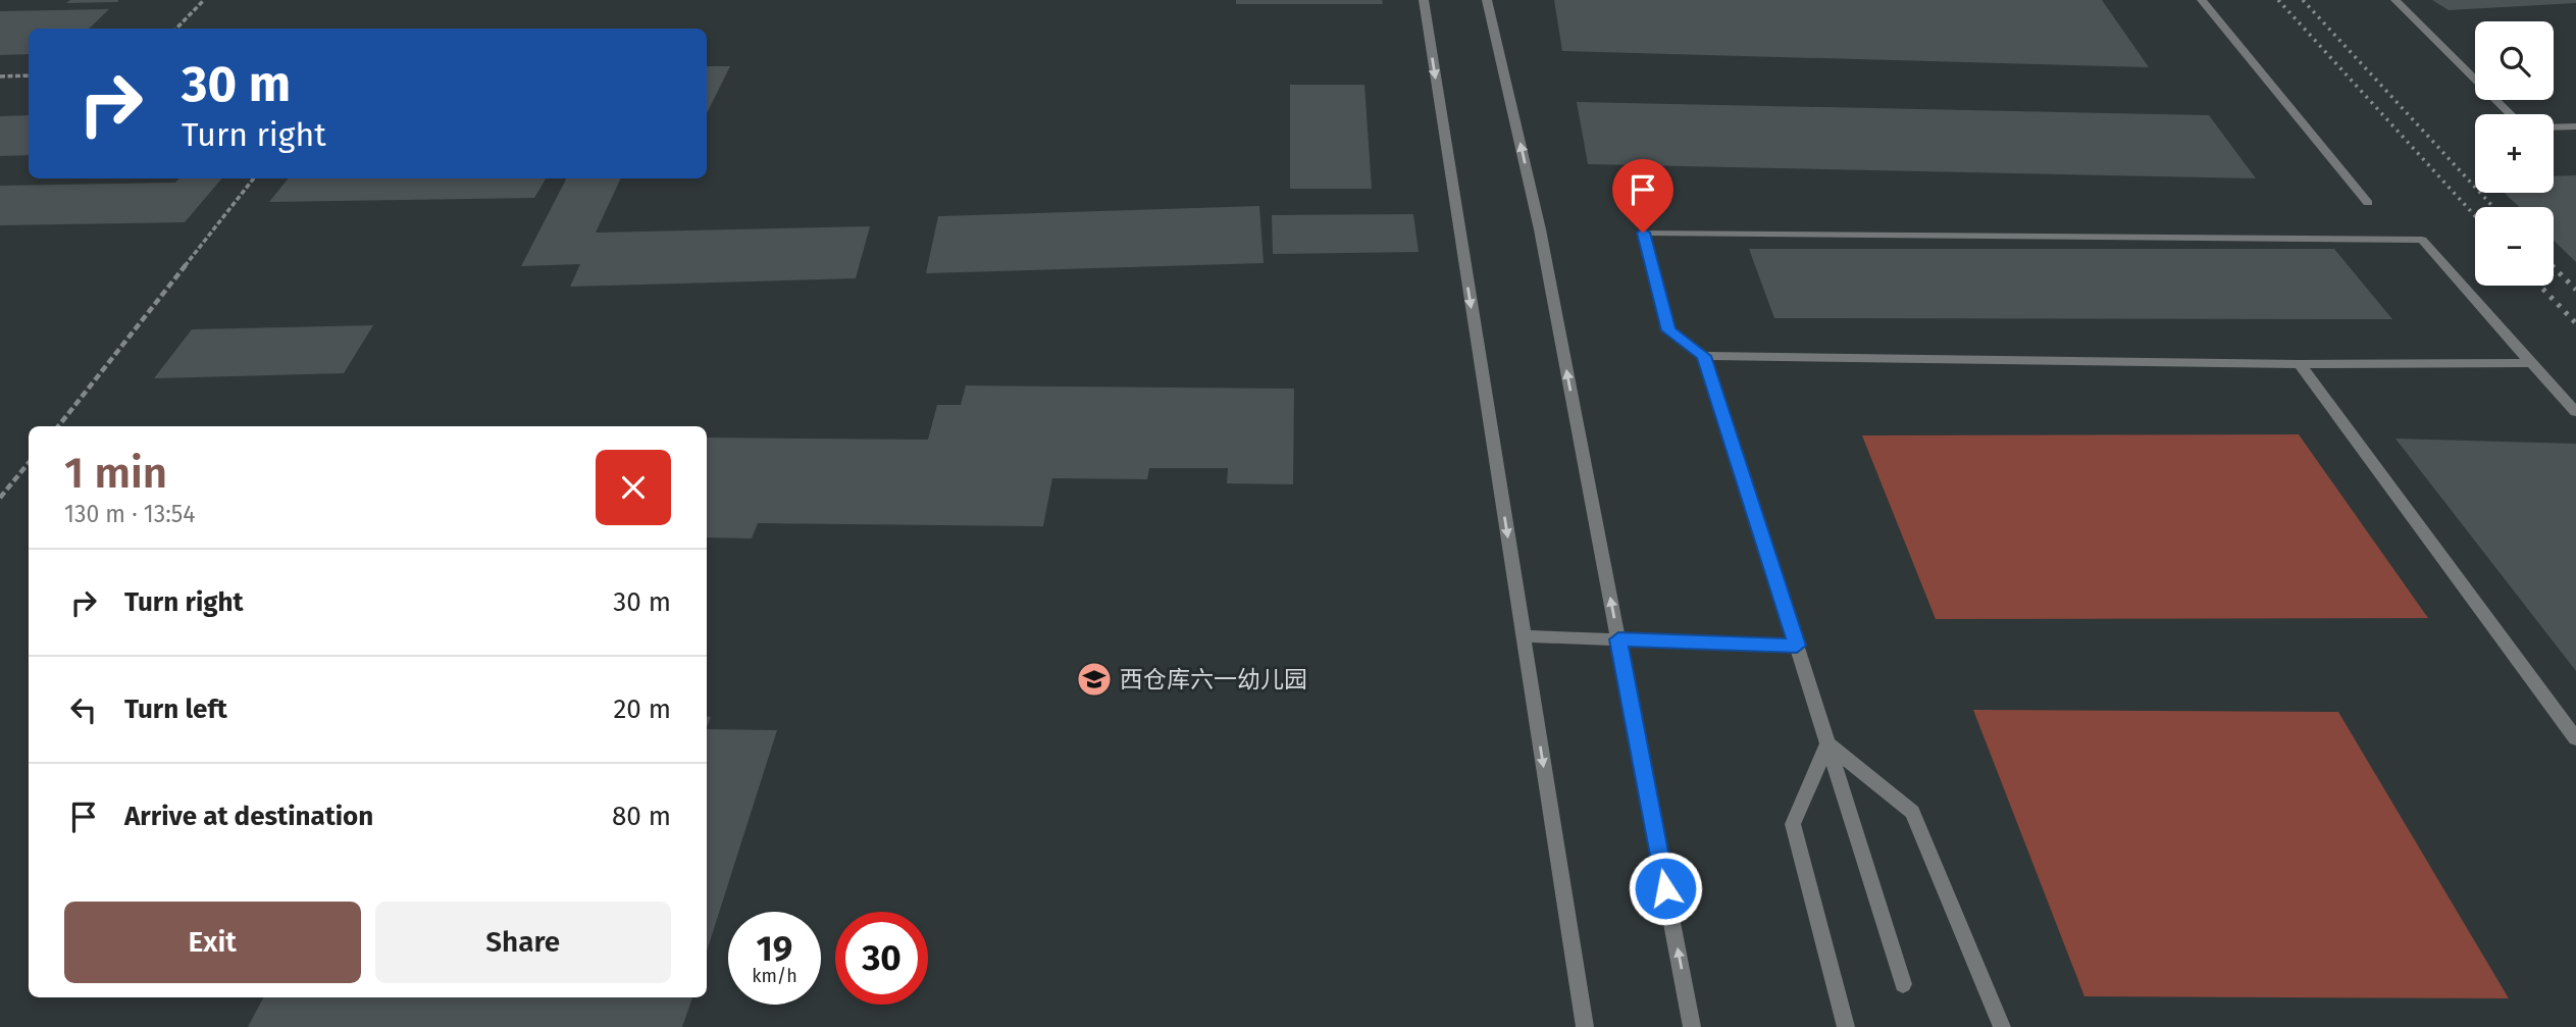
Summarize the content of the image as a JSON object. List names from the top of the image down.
{
  "places": {
    "school or university": ["西仓库六一幼儿园"]
  },
  "page": {
    "map_buttons": ["+", "−"],
    "turn": ["30 m", "Turn right"],
    "heading": ["1 min", "130 m · 13:54"],
    "list": [
      {
        "name": "Turn right",
        "value": "30 m"
      },
      {
        "name": "Turn left",
        "value": "20 m"
      },
      {
        "name": "Arrive at destination",
        "value": "80 m"
      }
    ],
    "buttons": ["Exit", "Share"],
    "speed": "19 km/h",
    "limit": "30"
  }
}
